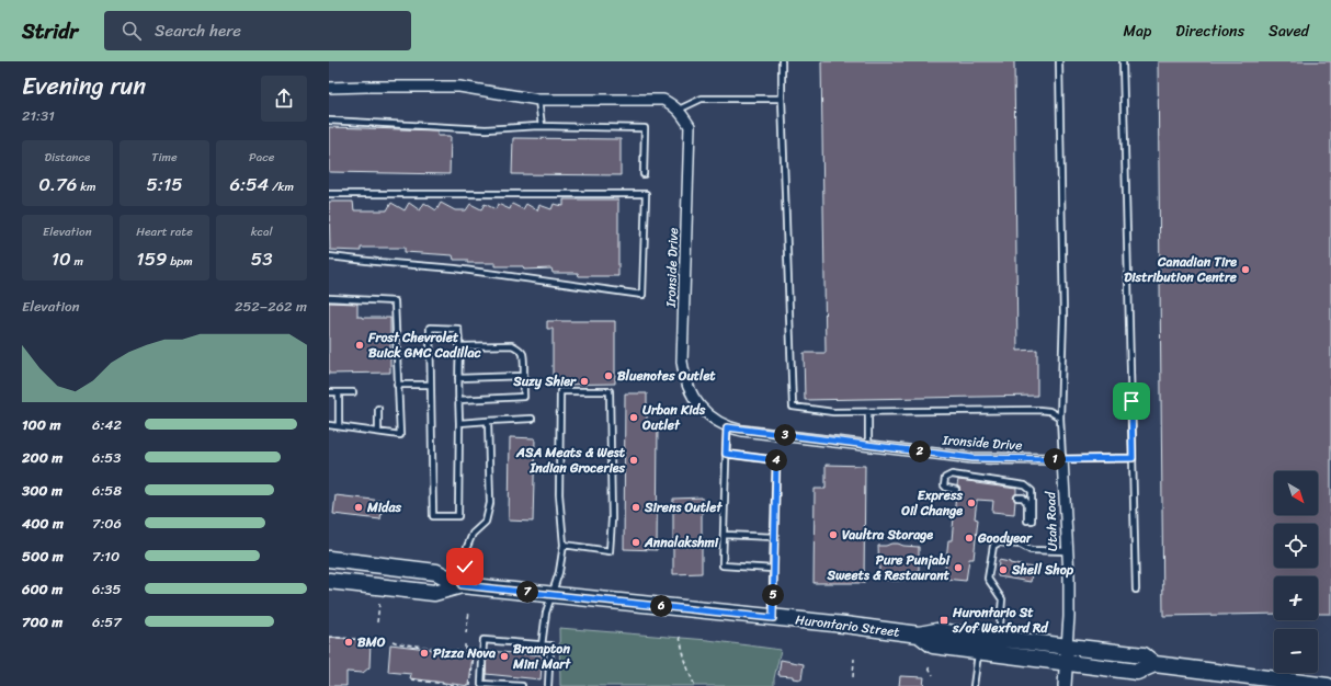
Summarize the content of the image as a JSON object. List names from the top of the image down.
{
  "streets": {
    "main road": ["Hurontario Street"],
    "street": ["Ironside Drive", "Utah Road"]
  },
  "crossings": [
    ["Ironside Drive", "Utah Road"],
    ["Utah Road", "Hurontario Street"]
  ],
  "places": {
    "other": [
      "Canadian Tire Distribution Centre",
      "Frost Chevrolet Buick GMC Cadillac",
      "Bluenotes Outlet",
      "Suzy Shier",
      "Urban Kids Outlet",
      "ASA Meats & West Indian Groceries",
      "Express Oil Change",
      "Midas",
      "Sirens Outlet",
      "Vaultra Storage",
      "Goodyear",
      "Annalakshmi",
      "Pure Punjabi Sweets & Restaurant",
      "Shell Shop",
      "BMO",
      "Pizza Nova",
      "Brampton Mini Mart"
    ],
    "transit": ["Hurontario St s/of Wexford Rd"]
  },
  "north": "bottom right",
  "page": {
    "header": "Stridr",
    "search": "Search here",
    "nav": ["Map", "Directions", "Saved"],
    "heading": ["Evening run", "21:31"],
    "stats": [
      ["Distance", "0.76 km"],
      ["Time", "5:15"],
      ["Pace", "6:54 /km"],
      ["Elevation", "10 m"],
      ["Heart rate", "159 bpm"],
      ["kcal", "53"]
    ],
    "chart": ["Elevation", "252–262 m"],
    "list": [
      {
        "name": "100 m",
        "note": "6:42"
      },
      {
        "name": "200 m",
        "note": "6:53"
      },
      {
        "name": "300 m",
        "note": "6:58"
      },
      {
        "name": "400 m",
        "note": "7:06"
      },
      {
        "name": "500 m",
        "note": "7:10"
      },
      {
        "name": "600 m",
        "note": "6:35"
      },
      {
        "name": "700 m",
        "note": "6:57"
      }
    ],
    "pins": [
      "3",
      "2",
      "1",
      "4",
      "7",
      "5",
      "6"
    ],
    "map_buttons": ["+", "−"]
  }
}
